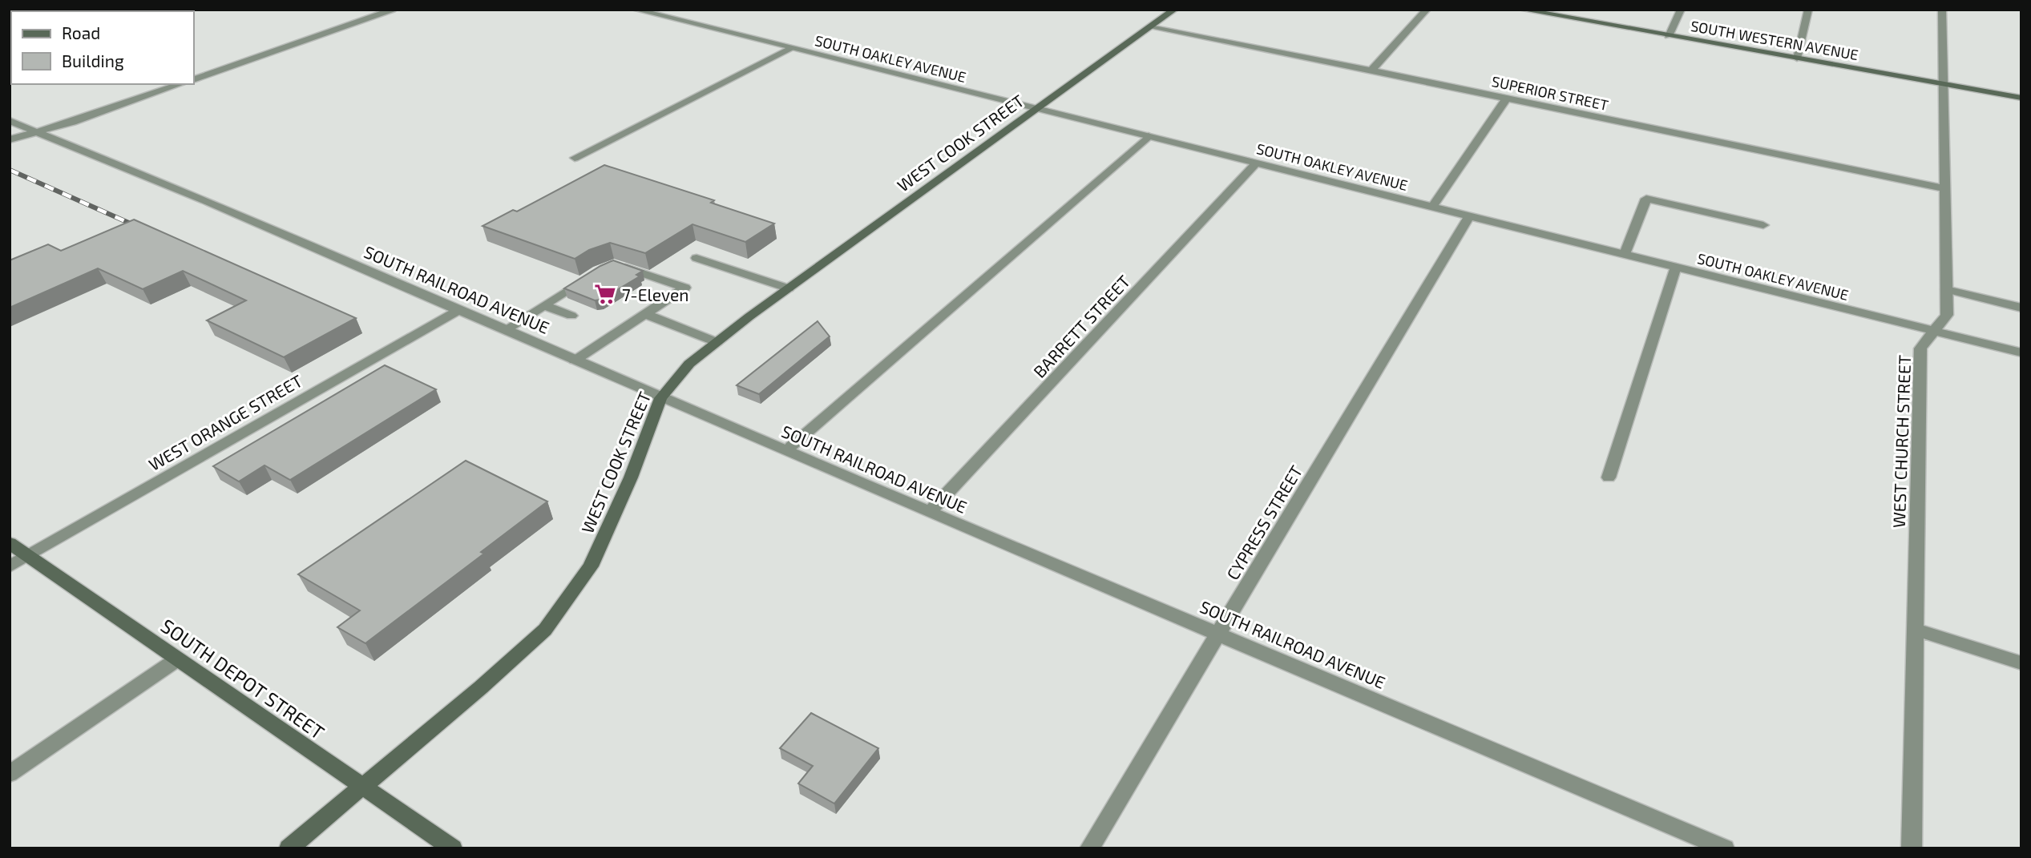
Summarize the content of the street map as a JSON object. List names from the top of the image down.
{
  "streets": {
    "street": [
      "SOUTH WESTERN AVENUE",
      "SOUTH OAKLEY AVENUE",
      "SUPERIOR STREET",
      "WEST COOK STREET",
      "SOUTH RAILROAD AVENUE",
      "BARRETT STREET",
      "WEST ORANGE STREET",
      "WEST CHURCH STREET",
      "CYPRESS STREET",
      "SOUTH DEPOT STREET"
    ]
  },
  "crossings": [
    ["SOUTH WESTERN AVENUE", "WEST CHURCH STREET"],
    ["SOUTH OAKLEY AVENUE", "WEST COOK STREET"],
    ["SOUTH OAKLEY AVENUE", "BARRETT STREET"],
    ["SOUTH OAKLEY AVENUE", "WEST CHURCH STREET"],
    ["SOUTH OAKLEY AVENUE", "CYPRESS STREET"],
    ["SUPERIOR STREET", "WEST COOK STREET"],
    ["SUPERIOR STREET", "WEST CHURCH STREET"],
    ["WEST COOK STREET", "SOUTH RAILROAD AVENUE"],
    ["WEST COOK STREET", "SOUTH DEPOT STREET"],
    ["SOUTH RAILROAD AVENUE", "BARRETT STREET"],
    ["SOUTH RAILROAD AVENUE", "WEST ORANGE STREET"],
    ["SOUTH RAILROAD AVENUE", "CYPRESS STREET"],
    ["WEST ORANGE STREET", "SOUTH DEPOT STREET"]
  ],
  "places": {
    "supermarket": ["7-Eleven"]
  },
  "legend": ["Road", "Building"]
}
